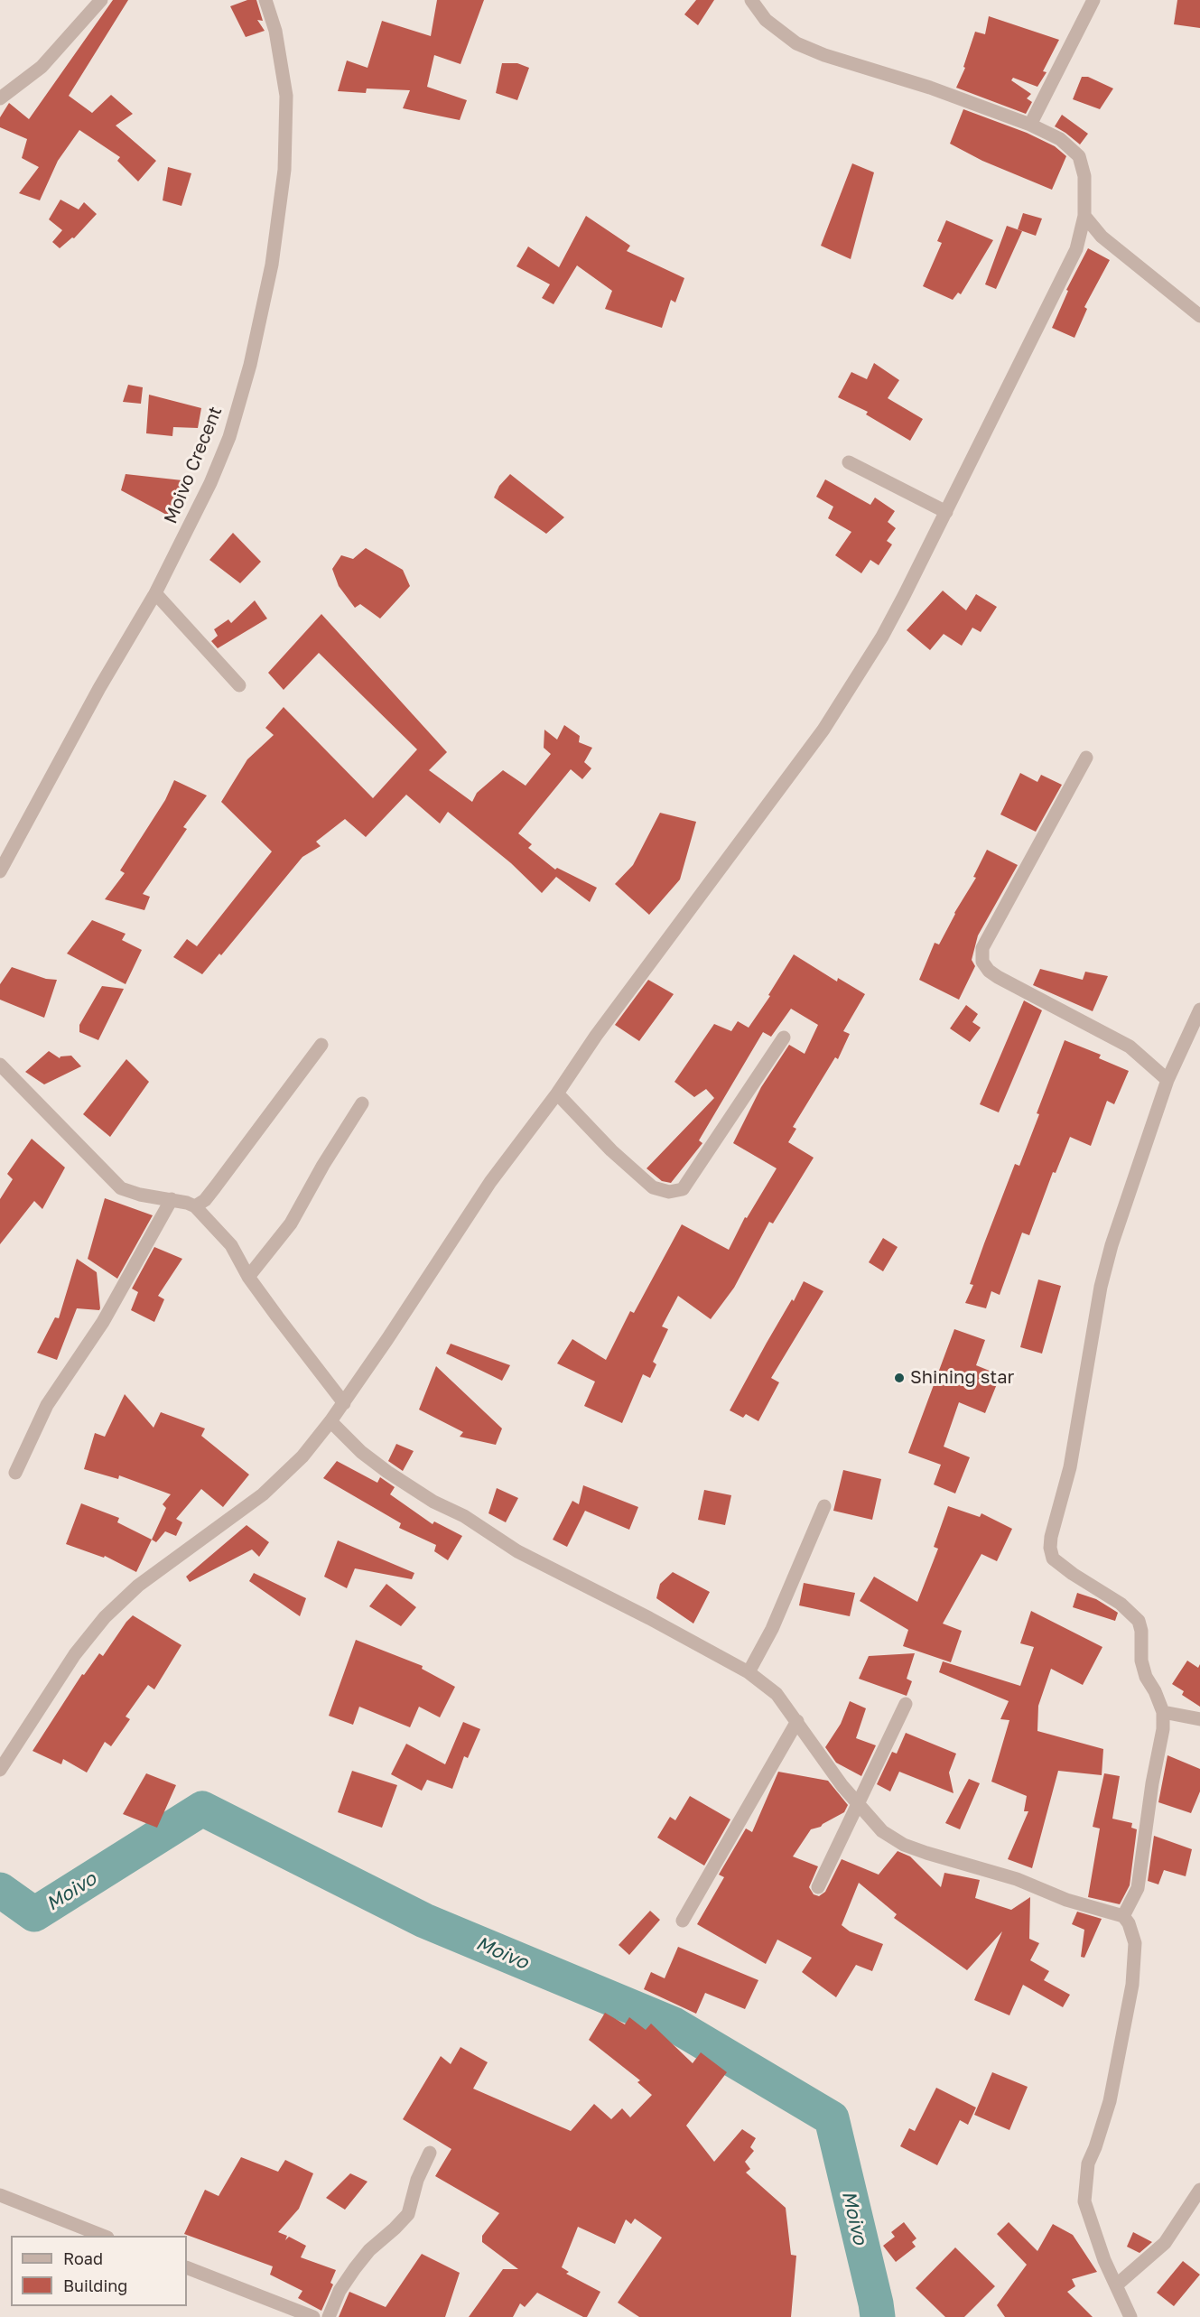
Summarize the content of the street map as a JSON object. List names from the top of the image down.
{
  "streets": {
    "street": ["Moivo Crecent"]
  },
  "water": ["Moivo"],
  "places": ["Shining star"],
  "legend": ["Road", "Building"]
}
